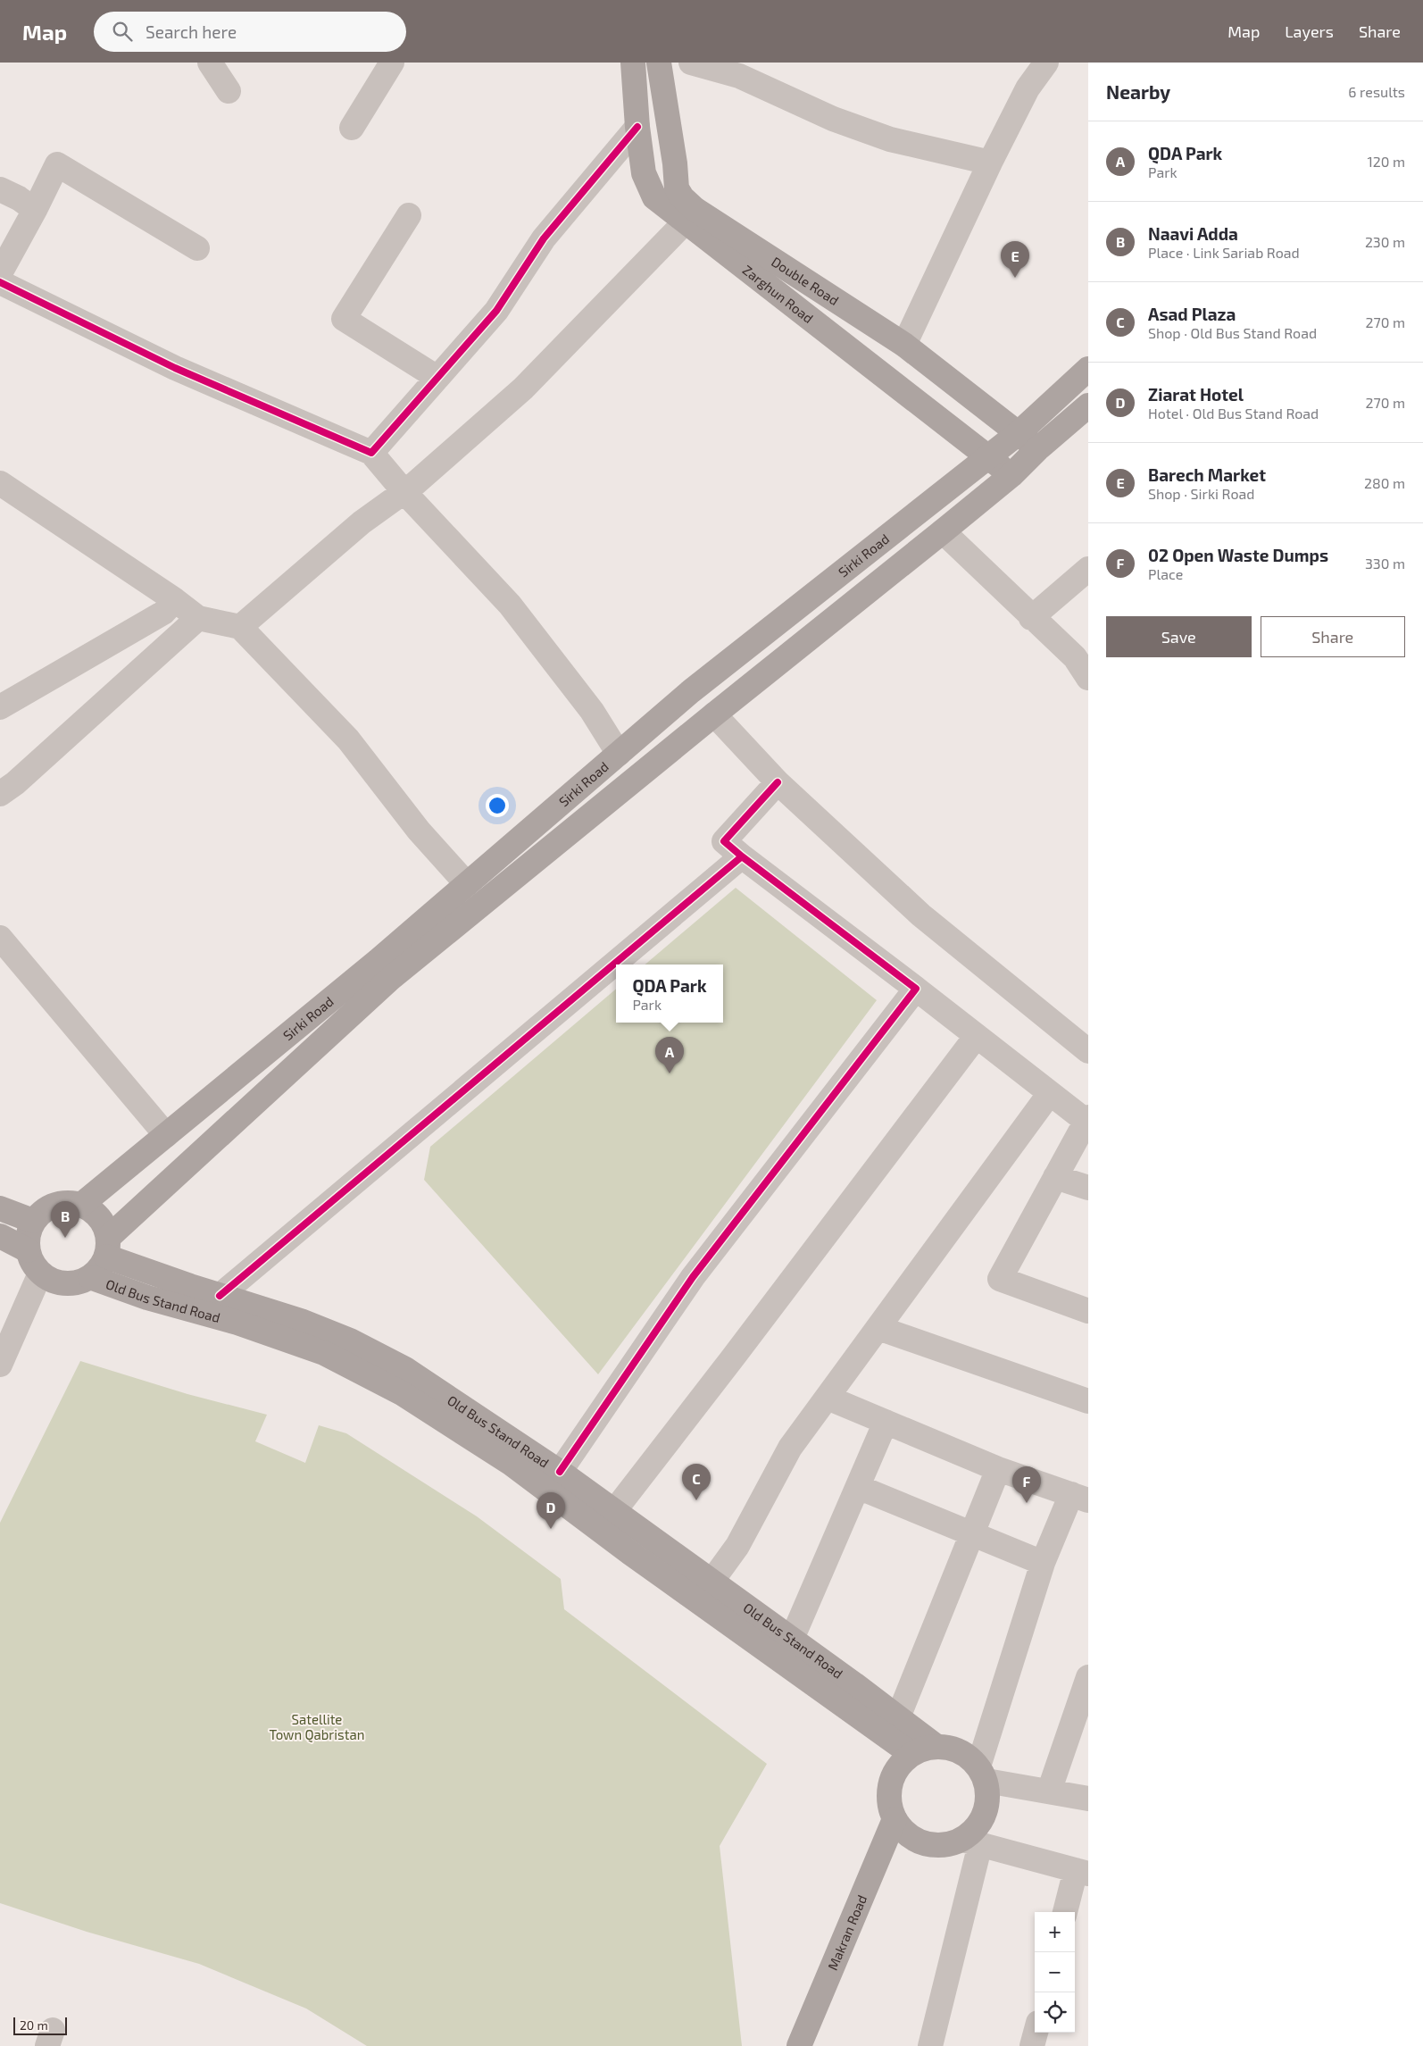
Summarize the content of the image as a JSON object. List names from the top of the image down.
{
  "streets": {
    "main road": [
      "Double Road",
      "Zarghun Road",
      "Sirki Road",
      "Old Bus Stand Road",
      "Makran Road"
    ]
  },
  "crossings": [
    ["Double Road", "Zarghun Road"],
    ["Double Road", "Sirki Road"],
    ["Zarghun Road", "Sirki Road"],
    ["Sirki Road", "Old Bus Stand Road"],
    ["Old Bus Stand Road", "Makran Road"]
  ],
  "parks": ["Satellite Town Qabristan"],
  "scale_bar": "20 m",
  "page": {
    "header": "Map",
    "search": "Search here",
    "nav": ["Map", "Layers", "Share"],
    "heading": ["Nearby", "6 results"],
    "list": [
      {
        "mark": "A",
        "name": "QDA Park",
        "note": "Park",
        "value": "120 m"
      },
      {
        "mark": "B",
        "name": "Naavi Adda",
        "note": "Place · Link Sariab Road",
        "value": "230 m"
      },
      {
        "mark": "C",
        "name": "Asad Plaza",
        "note": "Shop · Old Bus Stand Road",
        "value": "270 m"
      },
      {
        "mark": "D",
        "name": "Ziarat Hotel",
        "note": "Hotel · Old Bus Stand Road",
        "value": "270 m"
      },
      {
        "mark": "E",
        "name": "Barech Market",
        "note": "Shop · Sirki Road",
        "value": "280 m"
      },
      {
        "mark": "F",
        "name": "02 Open Waste Dumps",
        "note": "Place",
        "value": "330 m"
      }
    ],
    "pins": [
      "E",
      "A",
      "B",
      "C",
      "F",
      "D"
    ],
    "buttons": ["Save", "Share"],
    "popup": ["QDA Park", "Park"],
    "map_buttons": ["+", "−"],
    "scale": "20 m"
  }
}
